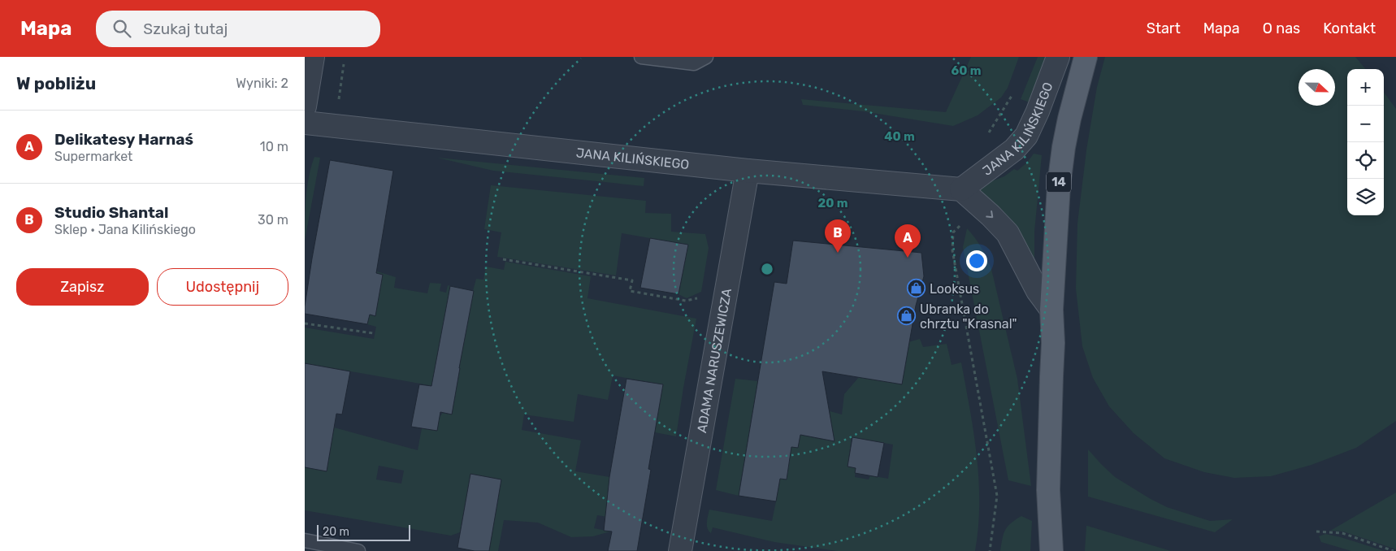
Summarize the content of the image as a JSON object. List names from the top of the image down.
{
  "streets": {
    "main road": ["14"],
    "street": ["JANA KILIŃSKIEGO", "ADAMA NARUSZEWICZA"]
  },
  "crossings": [
    ["JANA KILIŃSKIEGO", "ADAMA NARUSZEWICZA"]
  ],
  "places": {
    "shop": ["Looksus", "Ubranka do chrztu \"Krasnal\""]
  },
  "scale_bar": "20 m",
  "north": "right",
  "page": {
    "header": "Mapa",
    "search": "Szukaj tutaj",
    "nav": [
      "Start",
      "Mapa",
      "O nas",
      "Kontakt"
    ],
    "heading": ["W pobliżu", "Wyniki: 2"],
    "map_buttons": ["+", "−"],
    "list": [
      {
        "mark": "A",
        "name": "Delikatesy Harnaś",
        "note": "Supermarket",
        "value": "10 m"
      },
      {
        "mark": "B",
        "name": "Studio Shantal",
        "note": "Sklep · Jana Kilińskiego",
        "value": "30 m"
      }
    ],
    "pins": ["B", "A"],
    "buttons": ["Zapisz", "Udostępnij"],
    "scale": "20 m"
  },
  "rings": ["60 m", "40 m", "20 m"]
}
